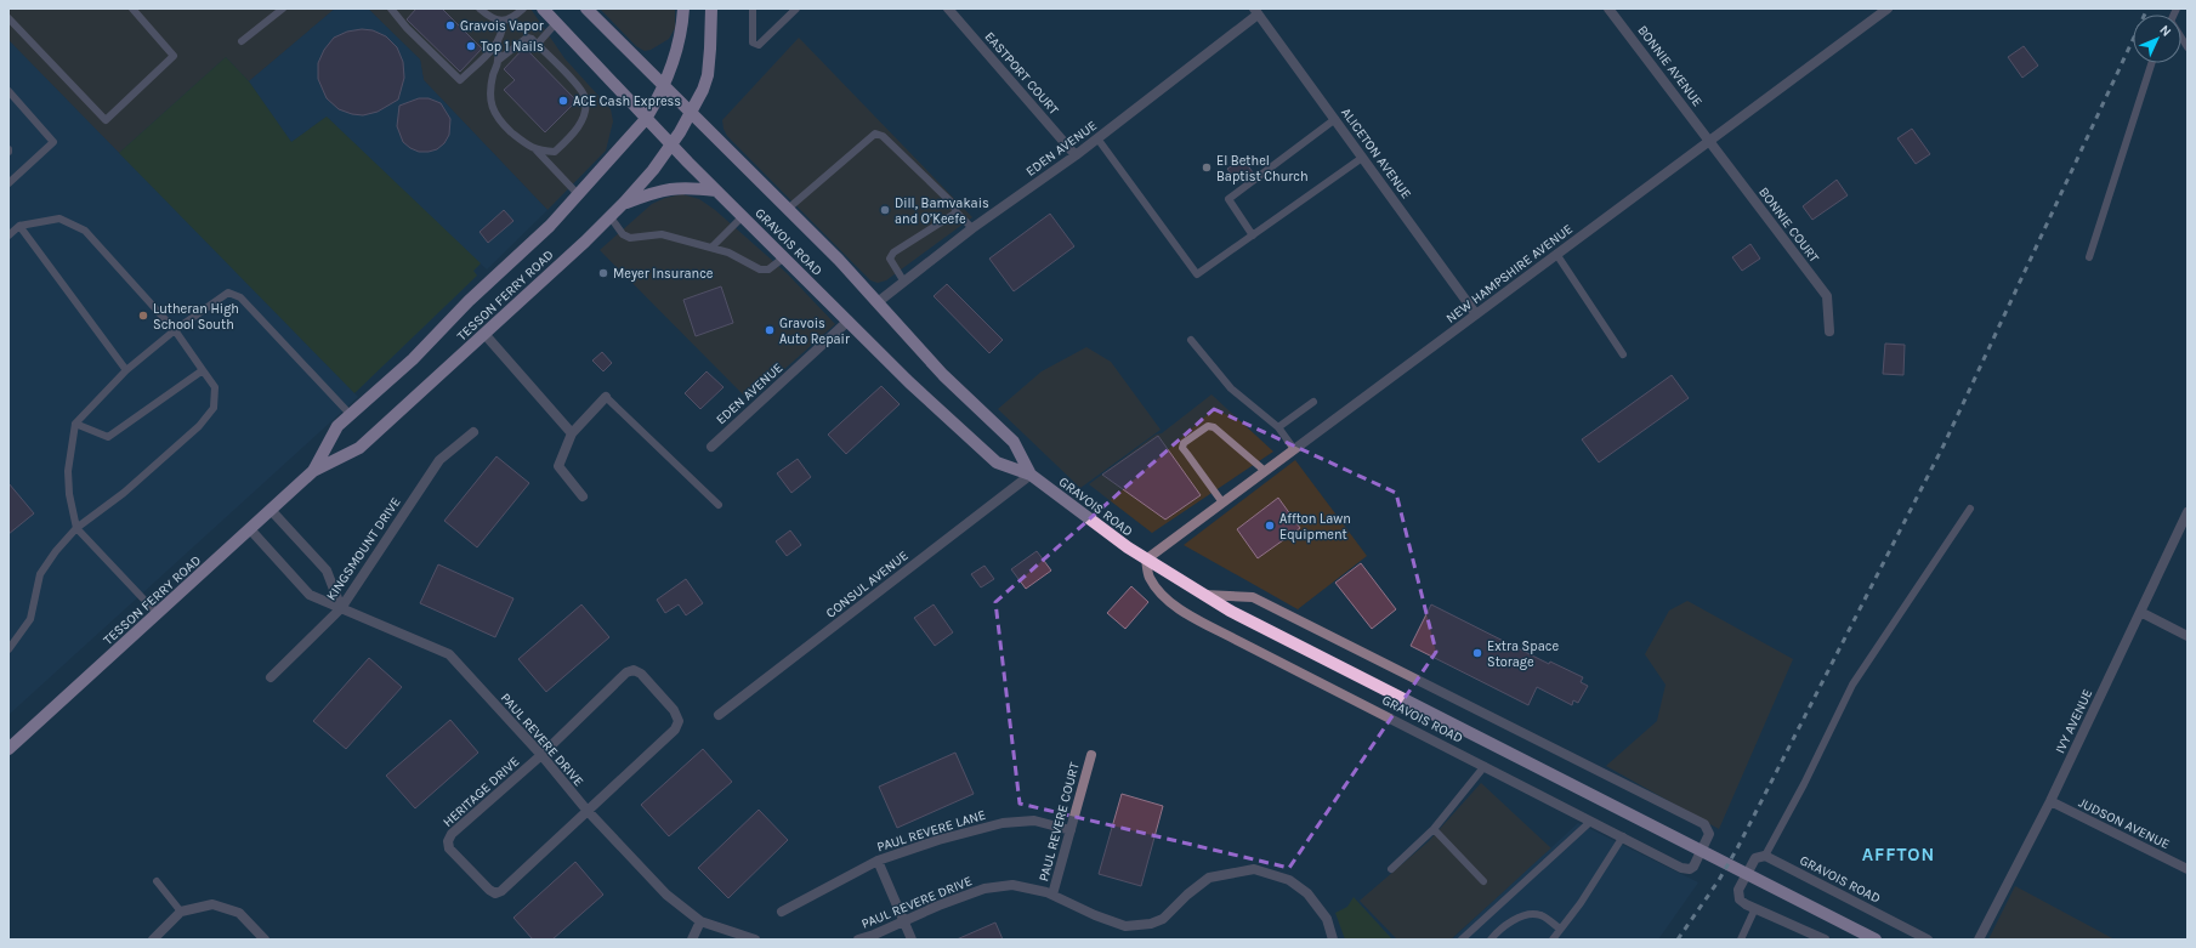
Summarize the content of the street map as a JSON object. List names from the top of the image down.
{
  "streets": {
    "main road": ["GRAVOIS ROAD", "TESSON FERRY ROAD"],
    "street": [
      "BONNIE AVENUE",
      "EASTPORT COURT",
      "EDEN AVENUE",
      "ALICETON AVENUE",
      "BONNIE COURT",
      "NEW HAMPSHIRE AVENUE",
      "KINGSMOUNT DRIVE",
      "CONSUL AVENUE",
      "IVY AVENUE",
      "PAUL REVERE DRIVE",
      "HERITAGE DRIVE",
      "PAUL REVERE COURT",
      "JUDSON AVENUE",
      "PAUL REVERE LANE"
    ]
  },
  "crossings": [
    ["BONNIE AVENUE", "BONNIE COURT"],
    ["BONNIE AVENUE", "NEW HAMPSHIRE AVENUE"],
    ["EASTPORT COURT", "EDEN AVENUE"],
    ["EDEN AVENUE", "ALICETON AVENUE"],
    ["EDEN AVENUE", "GRAVOIS ROAD"],
    ["ALICETON AVENUE", "NEW HAMPSHIRE AVENUE"],
    ["BONNIE COURT", "NEW HAMPSHIRE AVENUE"],
    ["GRAVOIS ROAD", "NEW HAMPSHIRE AVENUE"],
    ["GRAVOIS ROAD", "TESSON FERRY ROAD"],
    ["GRAVOIS ROAD", "CONSUL AVENUE"],
    ["TESSON FERRY ROAD", "PAUL REVERE DRIVE"],
    ["KINGSMOUNT DRIVE", "PAUL REVERE DRIVE"],
    ["IVY AVENUE", "JUDSON AVENUE"],
    ["PAUL REVERE DRIVE", "HERITAGE DRIVE"],
    ["PAUL REVERE DRIVE", "PAUL REVERE COURT"],
    ["PAUL REVERE COURT", "PAUL REVERE LANE"]
  ],
  "districts": ["AFFTON"],
  "places": [
    "Gravois Vapor",
    "Top 1 Nails",
    "ACE Cash Express",
    "El Bethel Baptist Church",
    "Dill, Bamvakais and O’Keefe",
    "Meyer Insurance",
    "Lutheran High School South",
    "Gravois Auto Repair",
    "Affton Lawn Equipment",
    "Extra Space Storage"
  ],
  "north": "top right"
}
